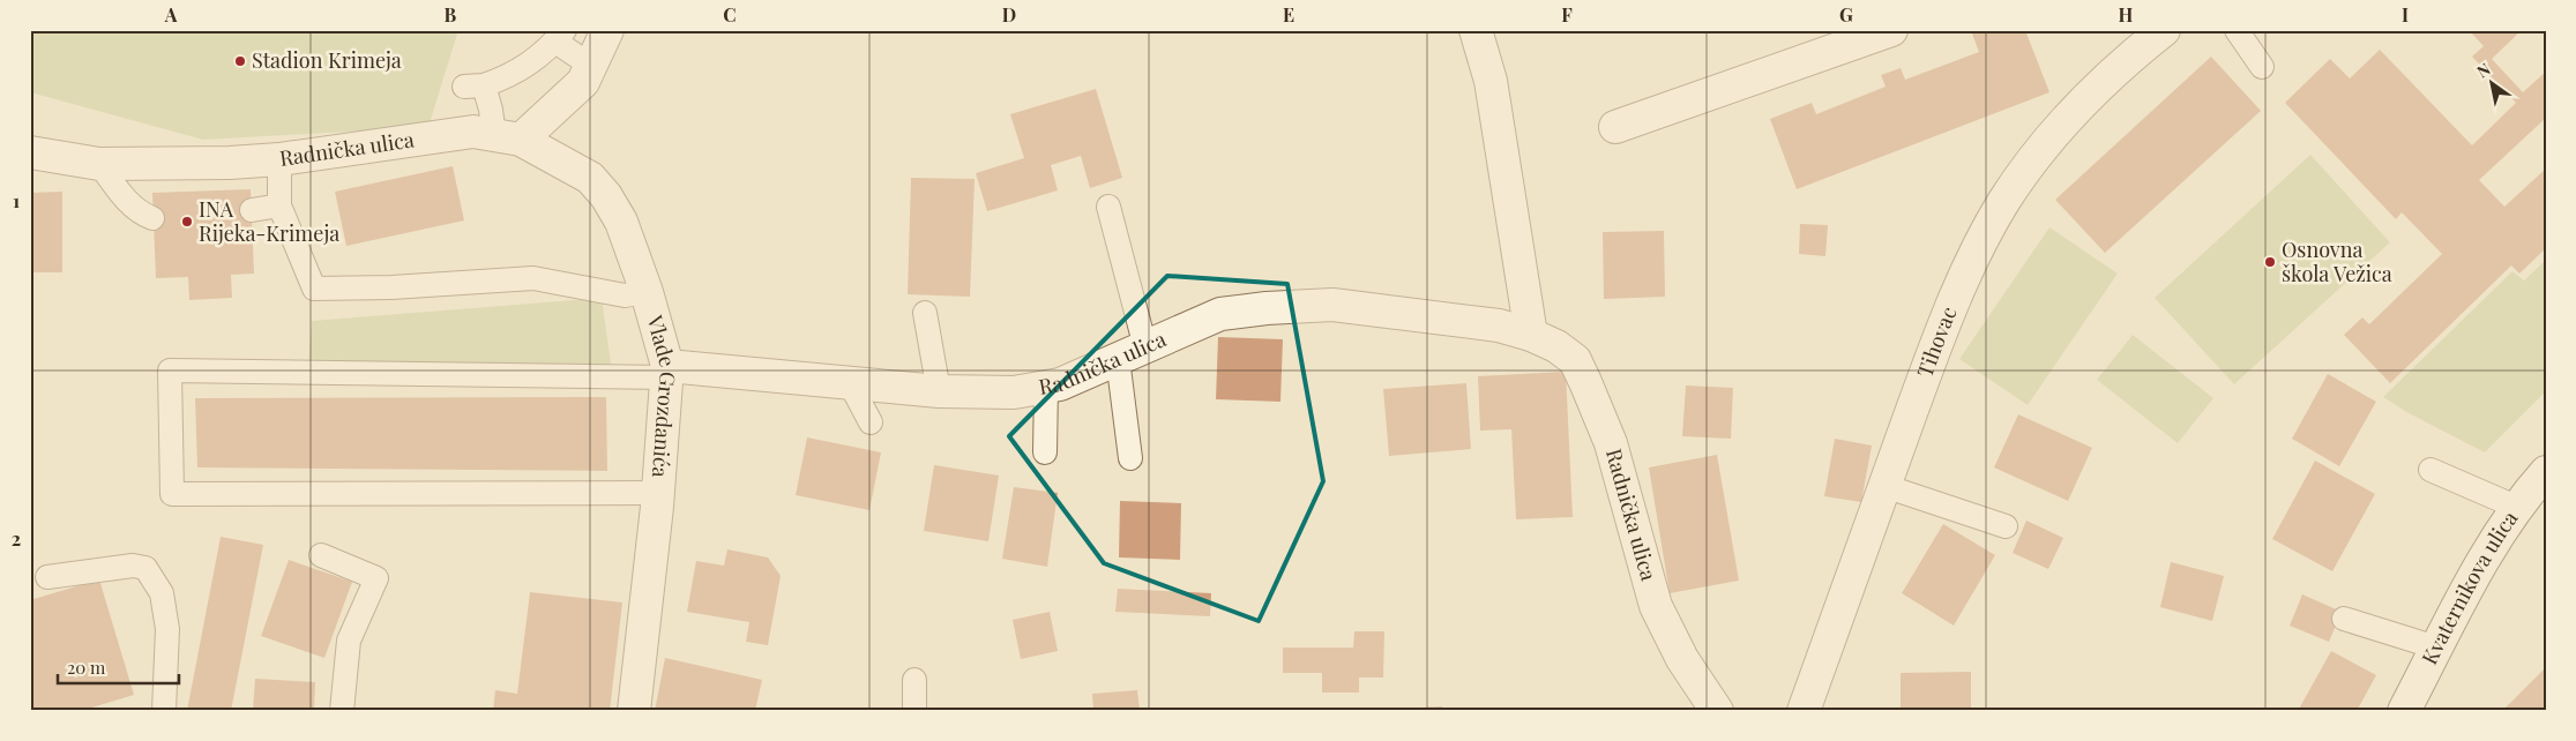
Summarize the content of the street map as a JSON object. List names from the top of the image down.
{
  "streets": {
    "street": [
      "Radnička ulica",
      "Tihovac",
      "Vlade Grozdanića",
      "Kvaternikova ulica"
    ]
  },
  "crossings": [
    ["Radnička ulica", "Vlade Grozdanića"]
  ],
  "places": ["Stadion Krimeja", "INA Rijeka-Krimeja", "Osnovna škola Vežica"],
  "scale_bar": "20 m",
  "north": "top left",
  "grid": {
    "columns": [
      "A",
      "B",
      "C",
      "D",
      "E",
      "F",
      "G",
      "H",
      "I"
    ],
    "rows": ["1", "2"]
  }
}
